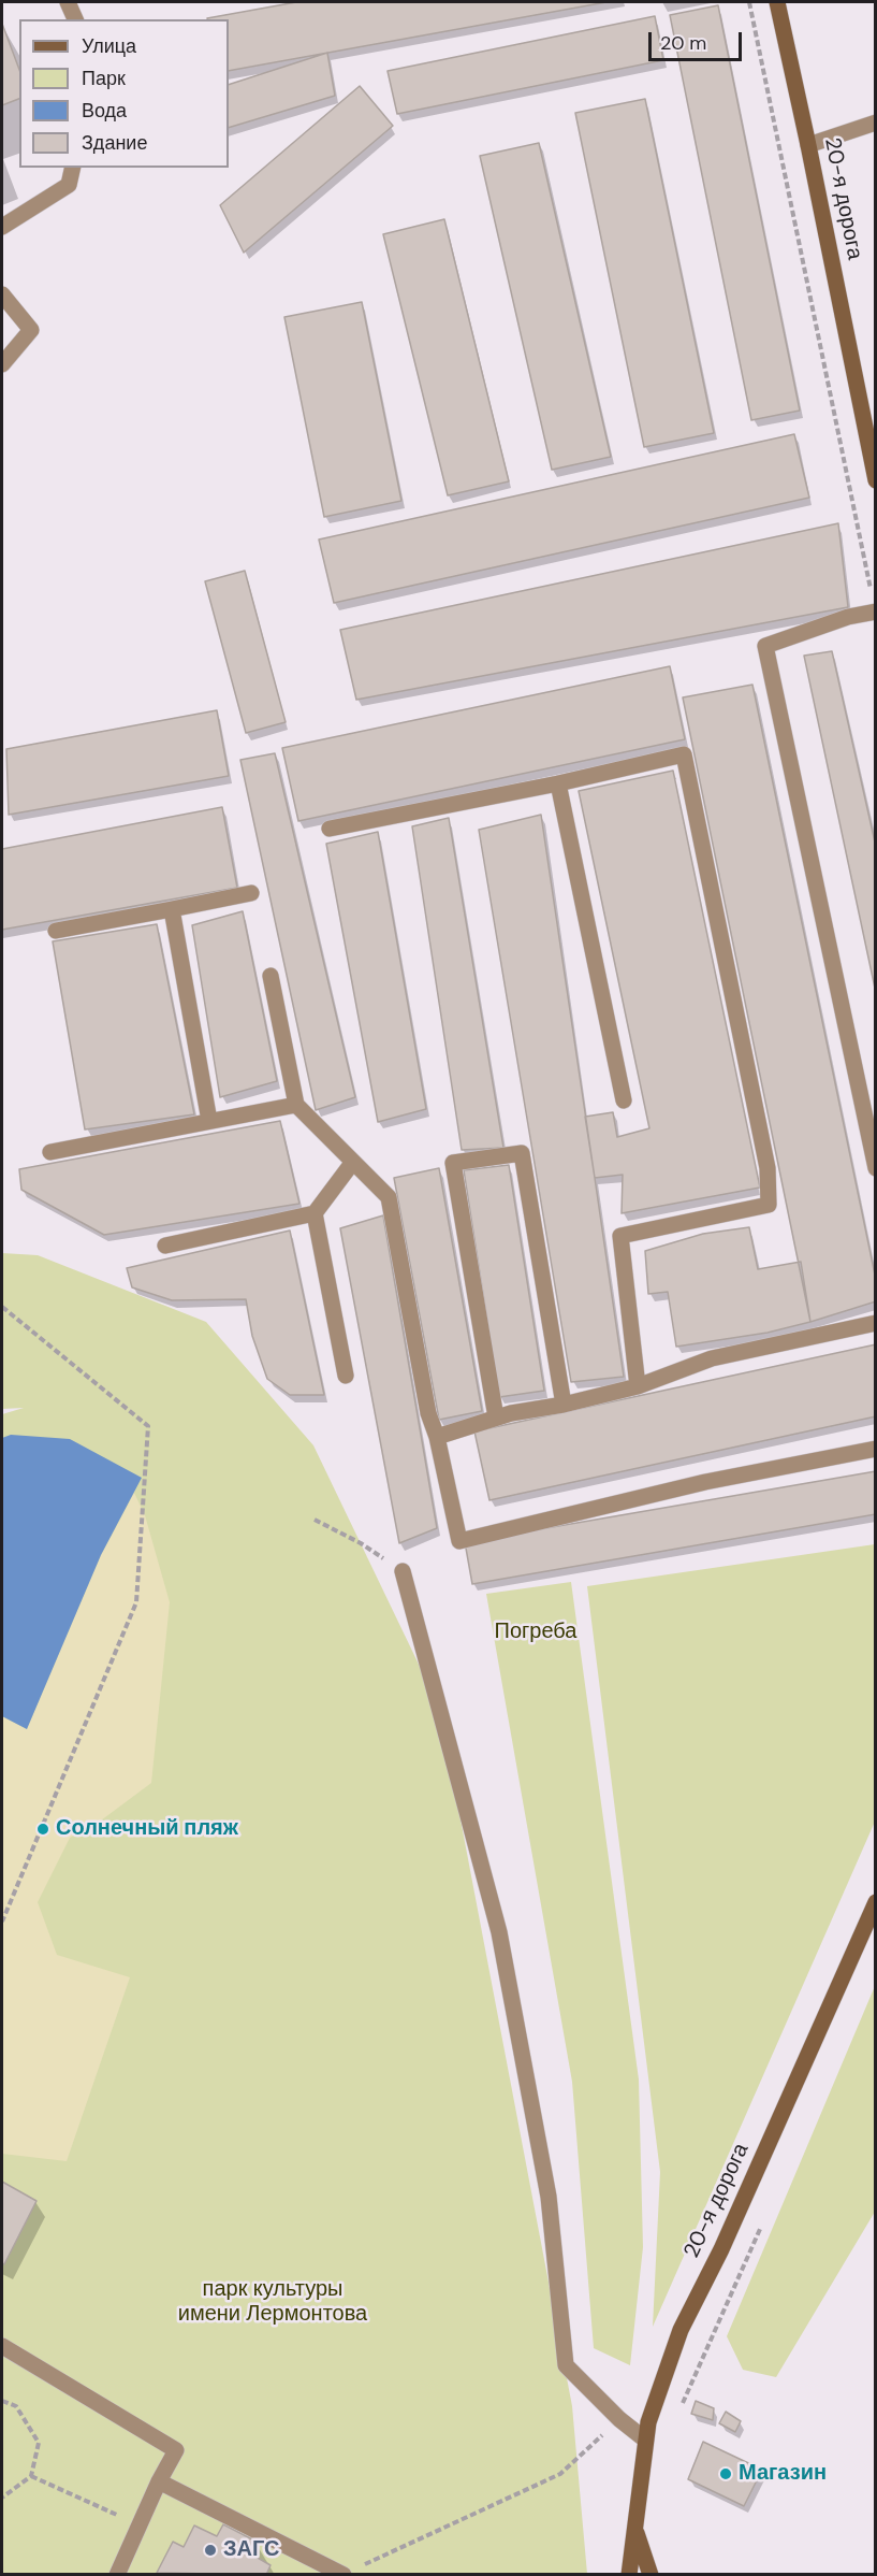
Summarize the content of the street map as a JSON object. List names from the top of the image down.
{
  "streets": {
    "main road": ["20-я дорога"]
  },
  "parks": ["Погреба", "парк культуры имени Лермонтова"],
  "places": ["Солнечный пляж", "Магазин", "ЗАГС"],
  "legend": [
    "Улица",
    "Парк",
    "Вода",
    "Здание"
  ],
  "scale_bar": "20 m"
}
